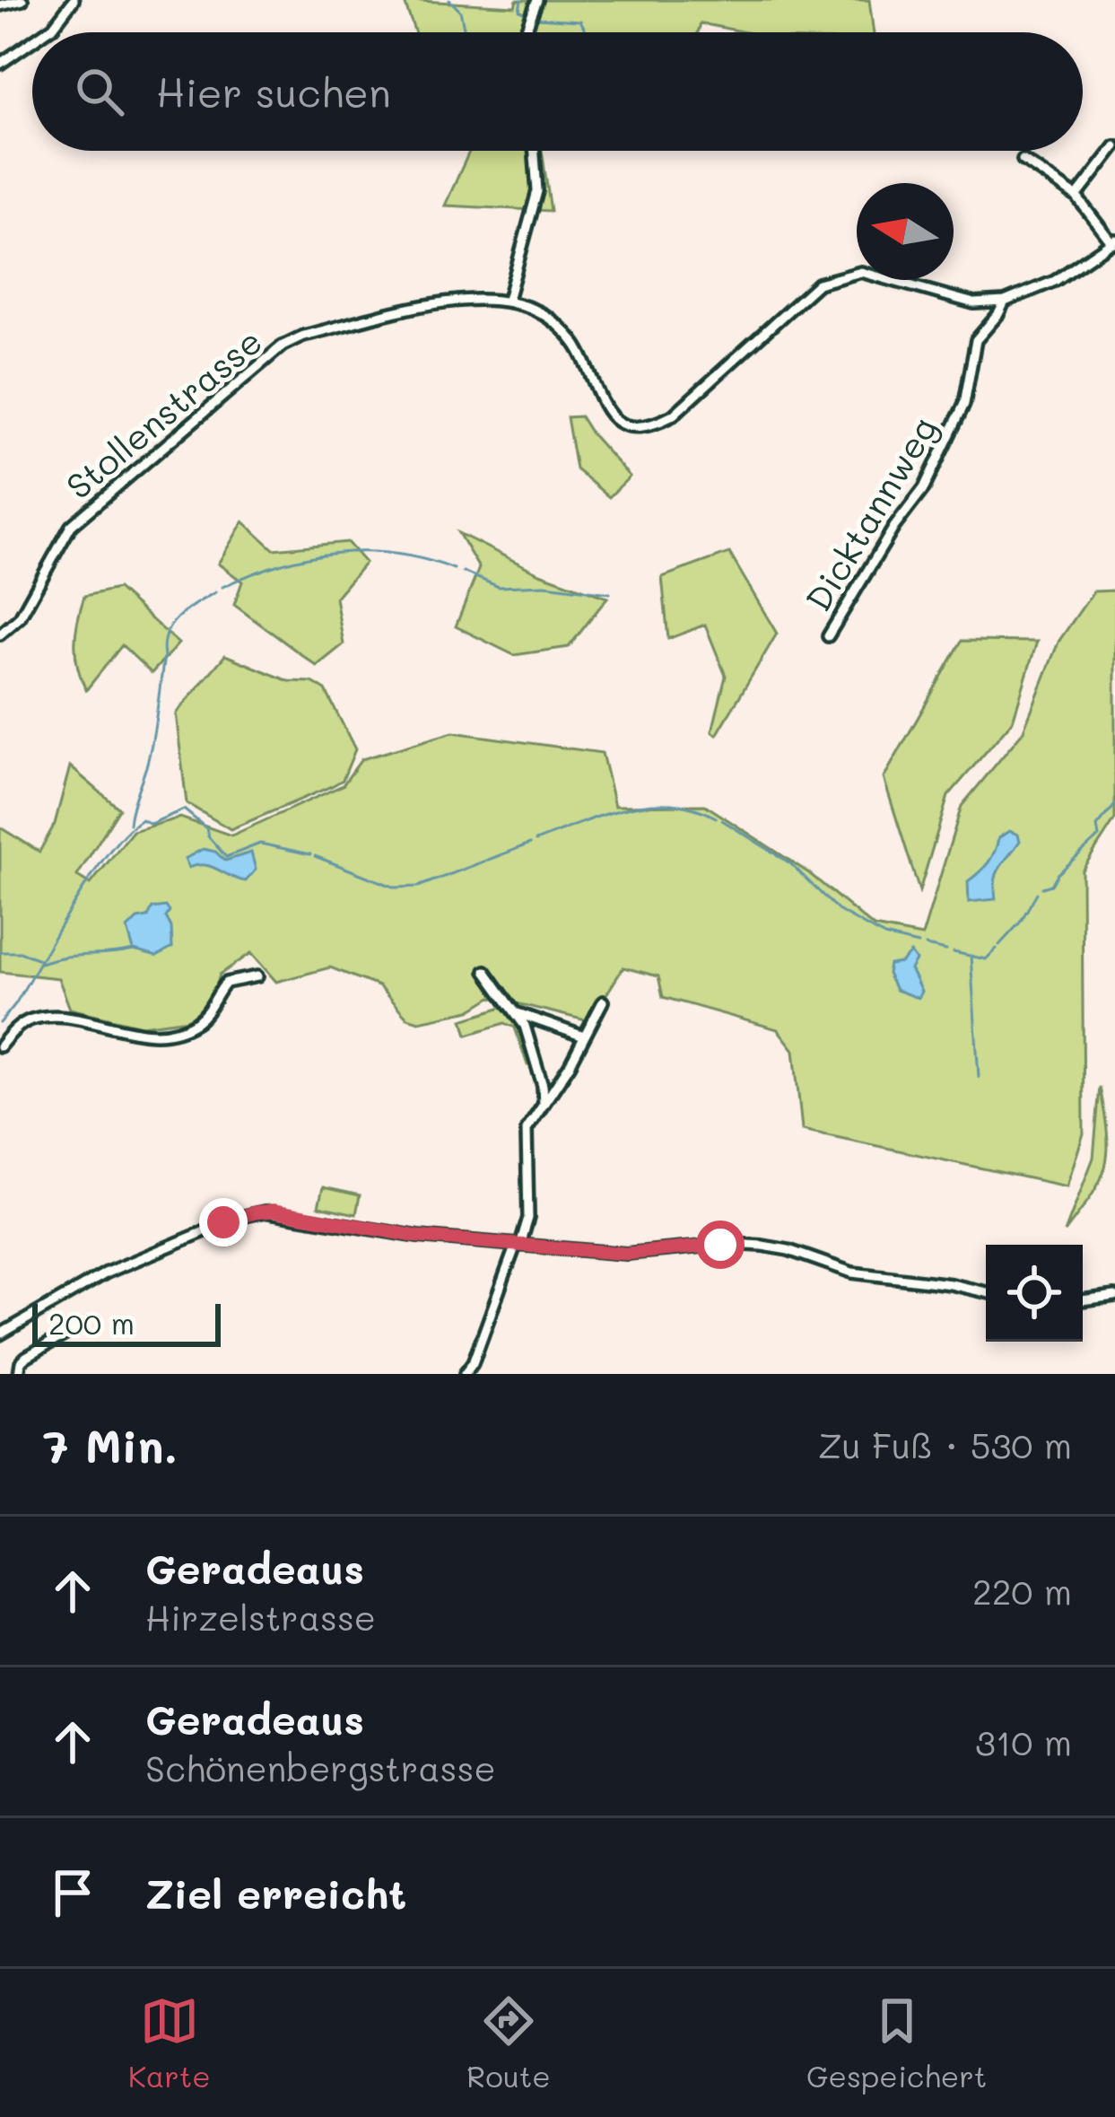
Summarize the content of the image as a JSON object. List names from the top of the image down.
{
  "streets": {
    "street": ["Stollenstrasse", "Dicktannweg"]
  },
  "crossings": [
    ["Stollenstrasse", "Dicktannweg"]
  ],
  "scale_bar": "200 m",
  "north": "left",
  "page": {
    "search": "Hier suchen",
    "scale": "200 m",
    "heading": ["7 Min.", "Zu Fuß · 530 m"],
    "list": [
      ["Geradeaus", "Hirzelstrasse", "220 m"],
      ["Geradeaus", "Schönenbergstrasse", "310 m"],
      "Ziel erreicht"
    ],
    "nav": ["Karte", "Route", "Gespeichert"]
  }
}
